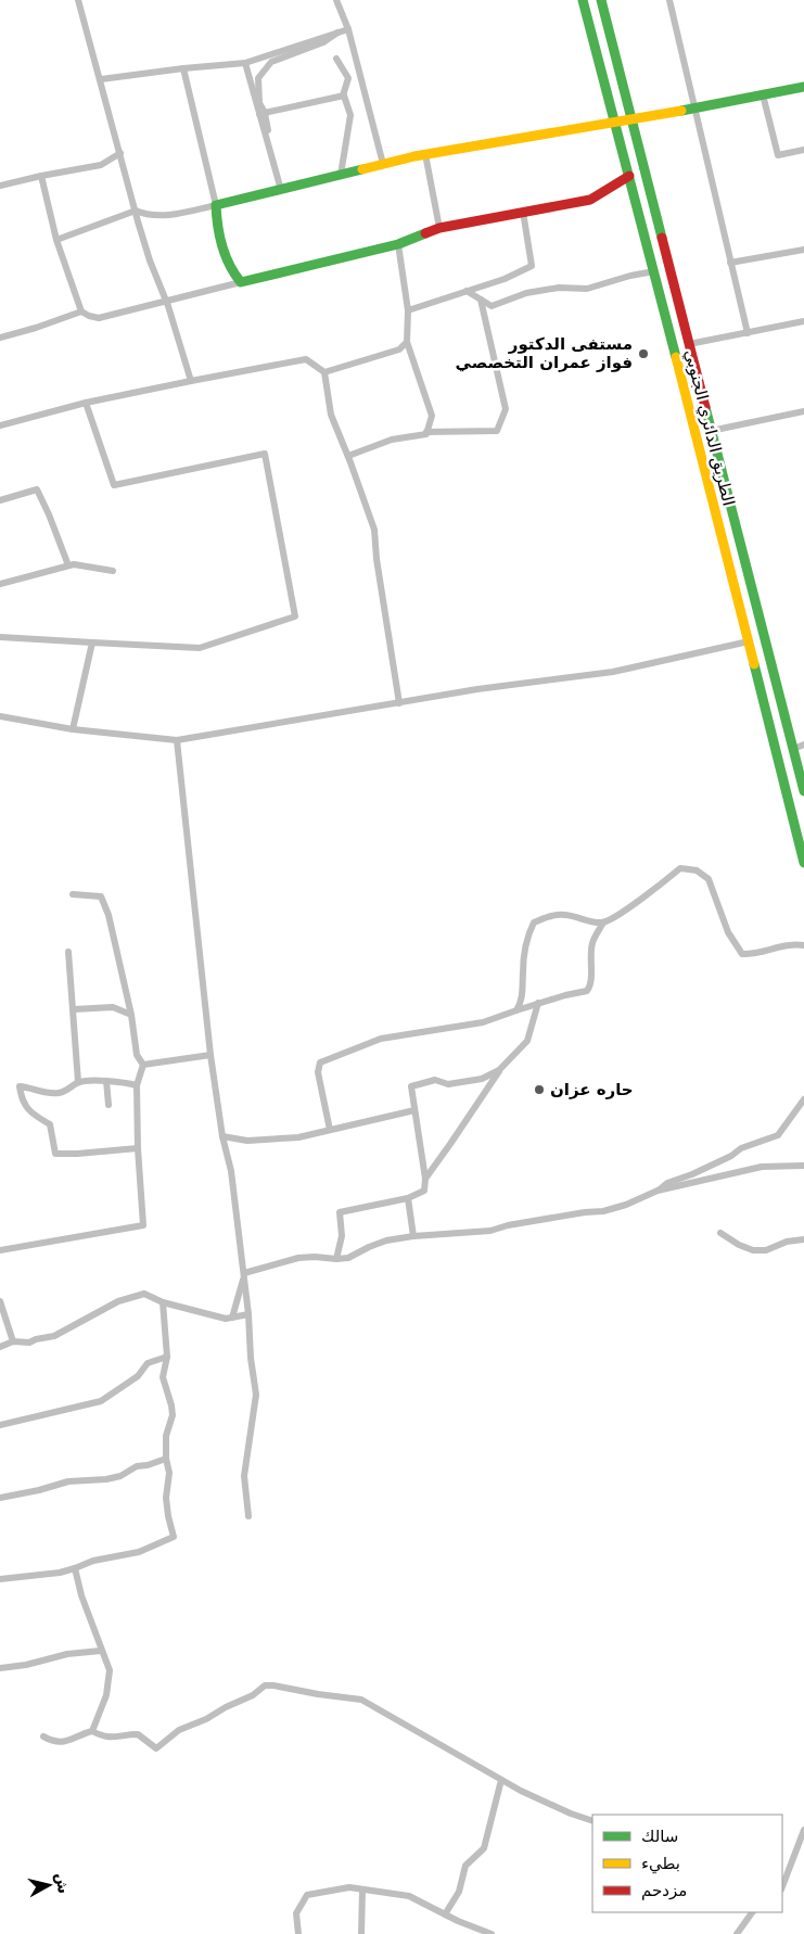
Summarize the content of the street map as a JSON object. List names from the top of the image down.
{
  "streets": {
    "main road": ["الطريق الدائري الجنوبي"]
  },
  "places": ["مستفى الدكتور فواز عمران التخصصي", "حاره عزان"],
  "legend": ["سالك", "بطيء", "مزدحم"],
  "north": "right"
}
